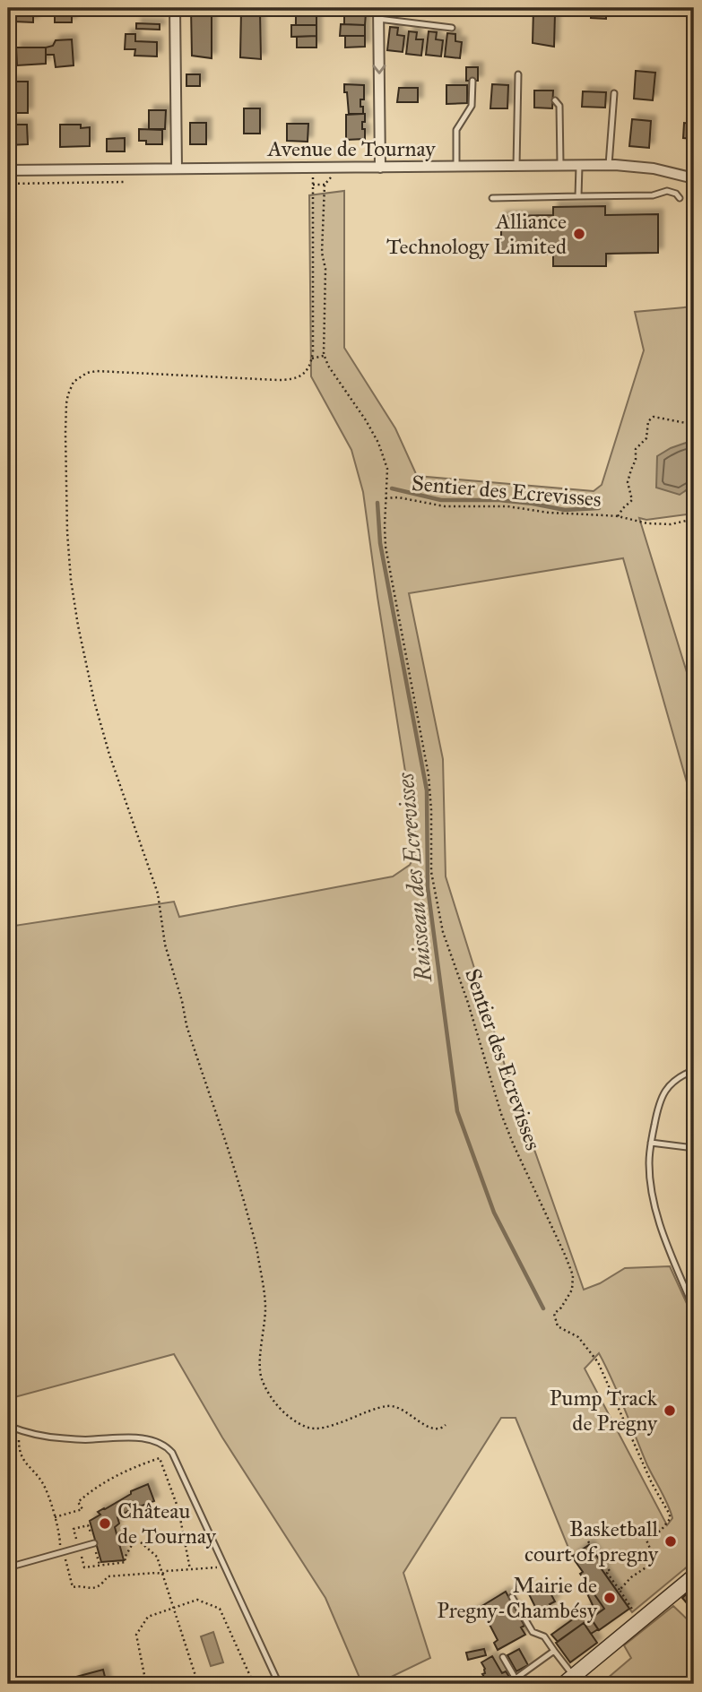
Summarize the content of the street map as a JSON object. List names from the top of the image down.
{
  "streets": {
    "street": ["Avenue de Tournay"],
    "path": ["Sentier des Ecrevisses"]
  },
  "water": ["Ruisseau des Ecrevisses"],
  "places": [
    "Alliance Technology Limited",
    "Pump Track de Pregny",
    "Château de Tournay",
    "Basketball court of pregny",
    "Mairie de Pregny-Chambésy"
  ]
}
